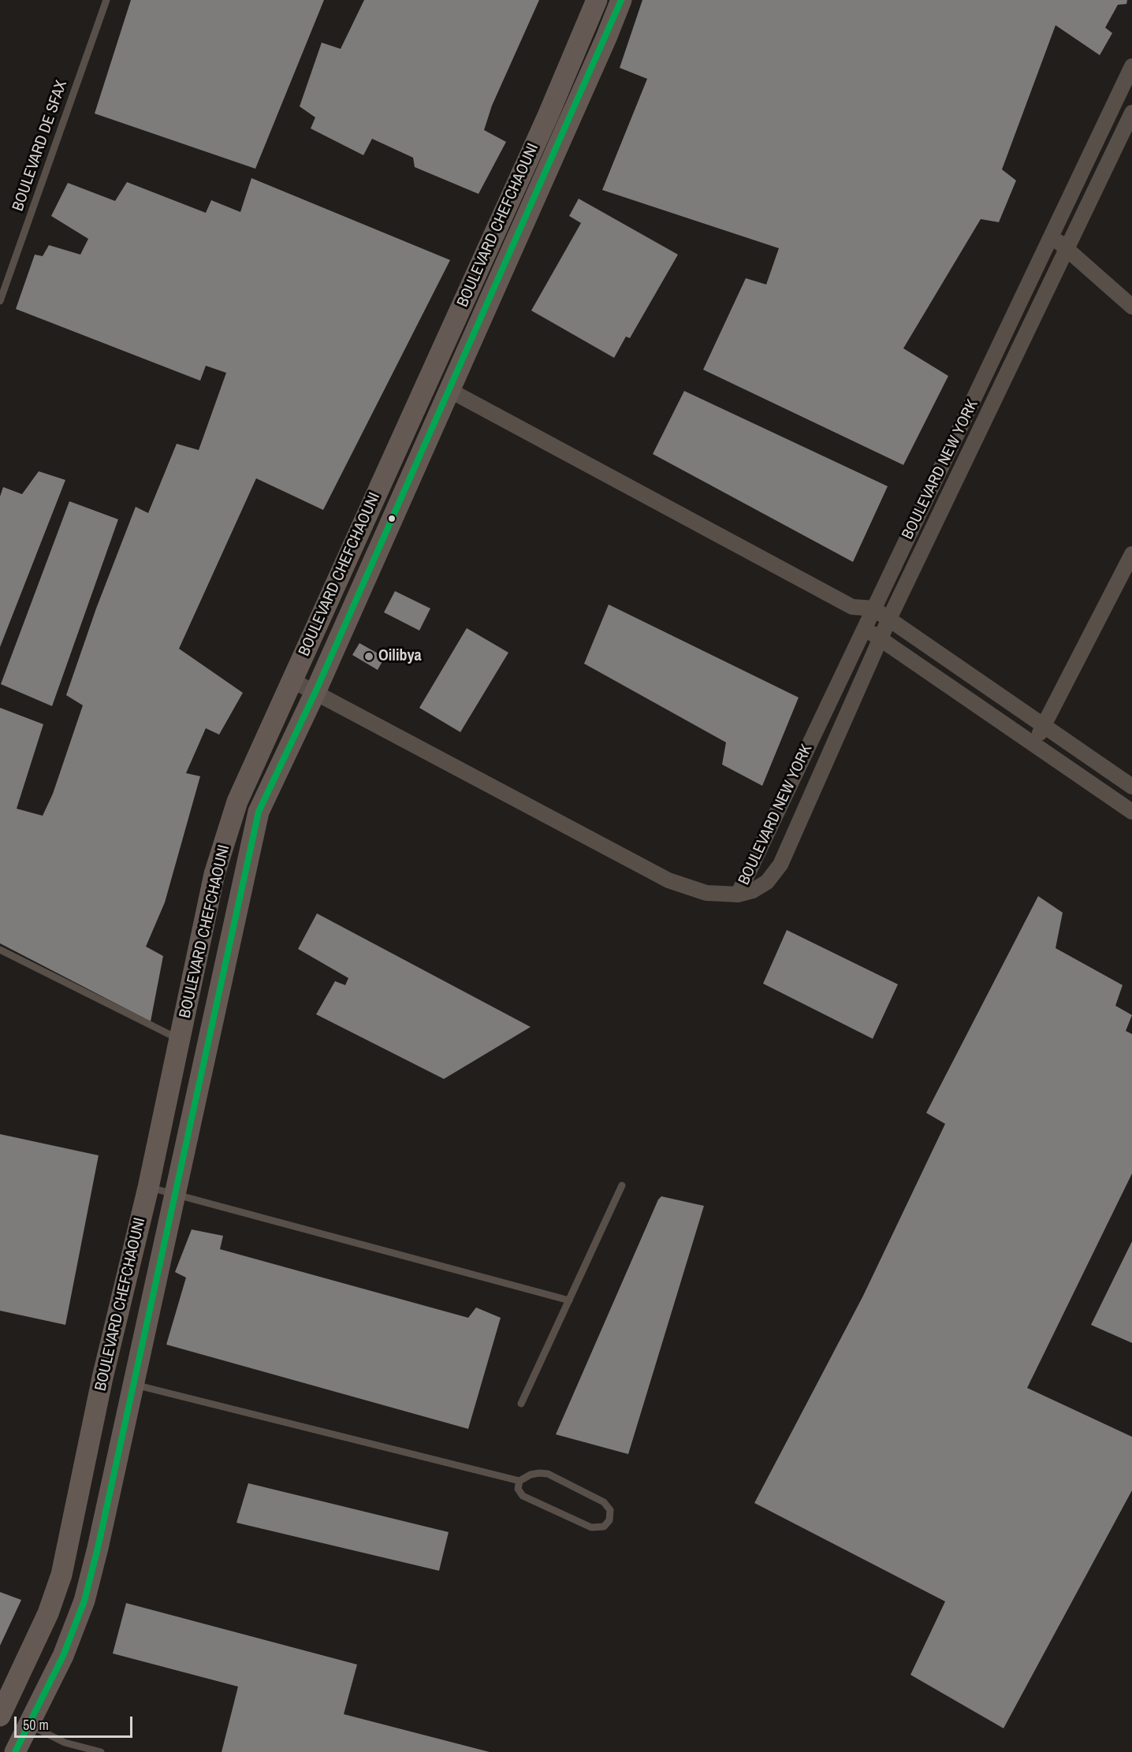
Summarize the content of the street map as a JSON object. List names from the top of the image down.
{
  "streets": {
    "street": ["BOULEVARD CHEFCHAOUNI", "BOULEVARD NEW YORK"],
    "lane": ["BOULEVARD DE SFAX"]
  },
  "places": ["Oilibya"],
  "scale_bar": "50 m"
}
